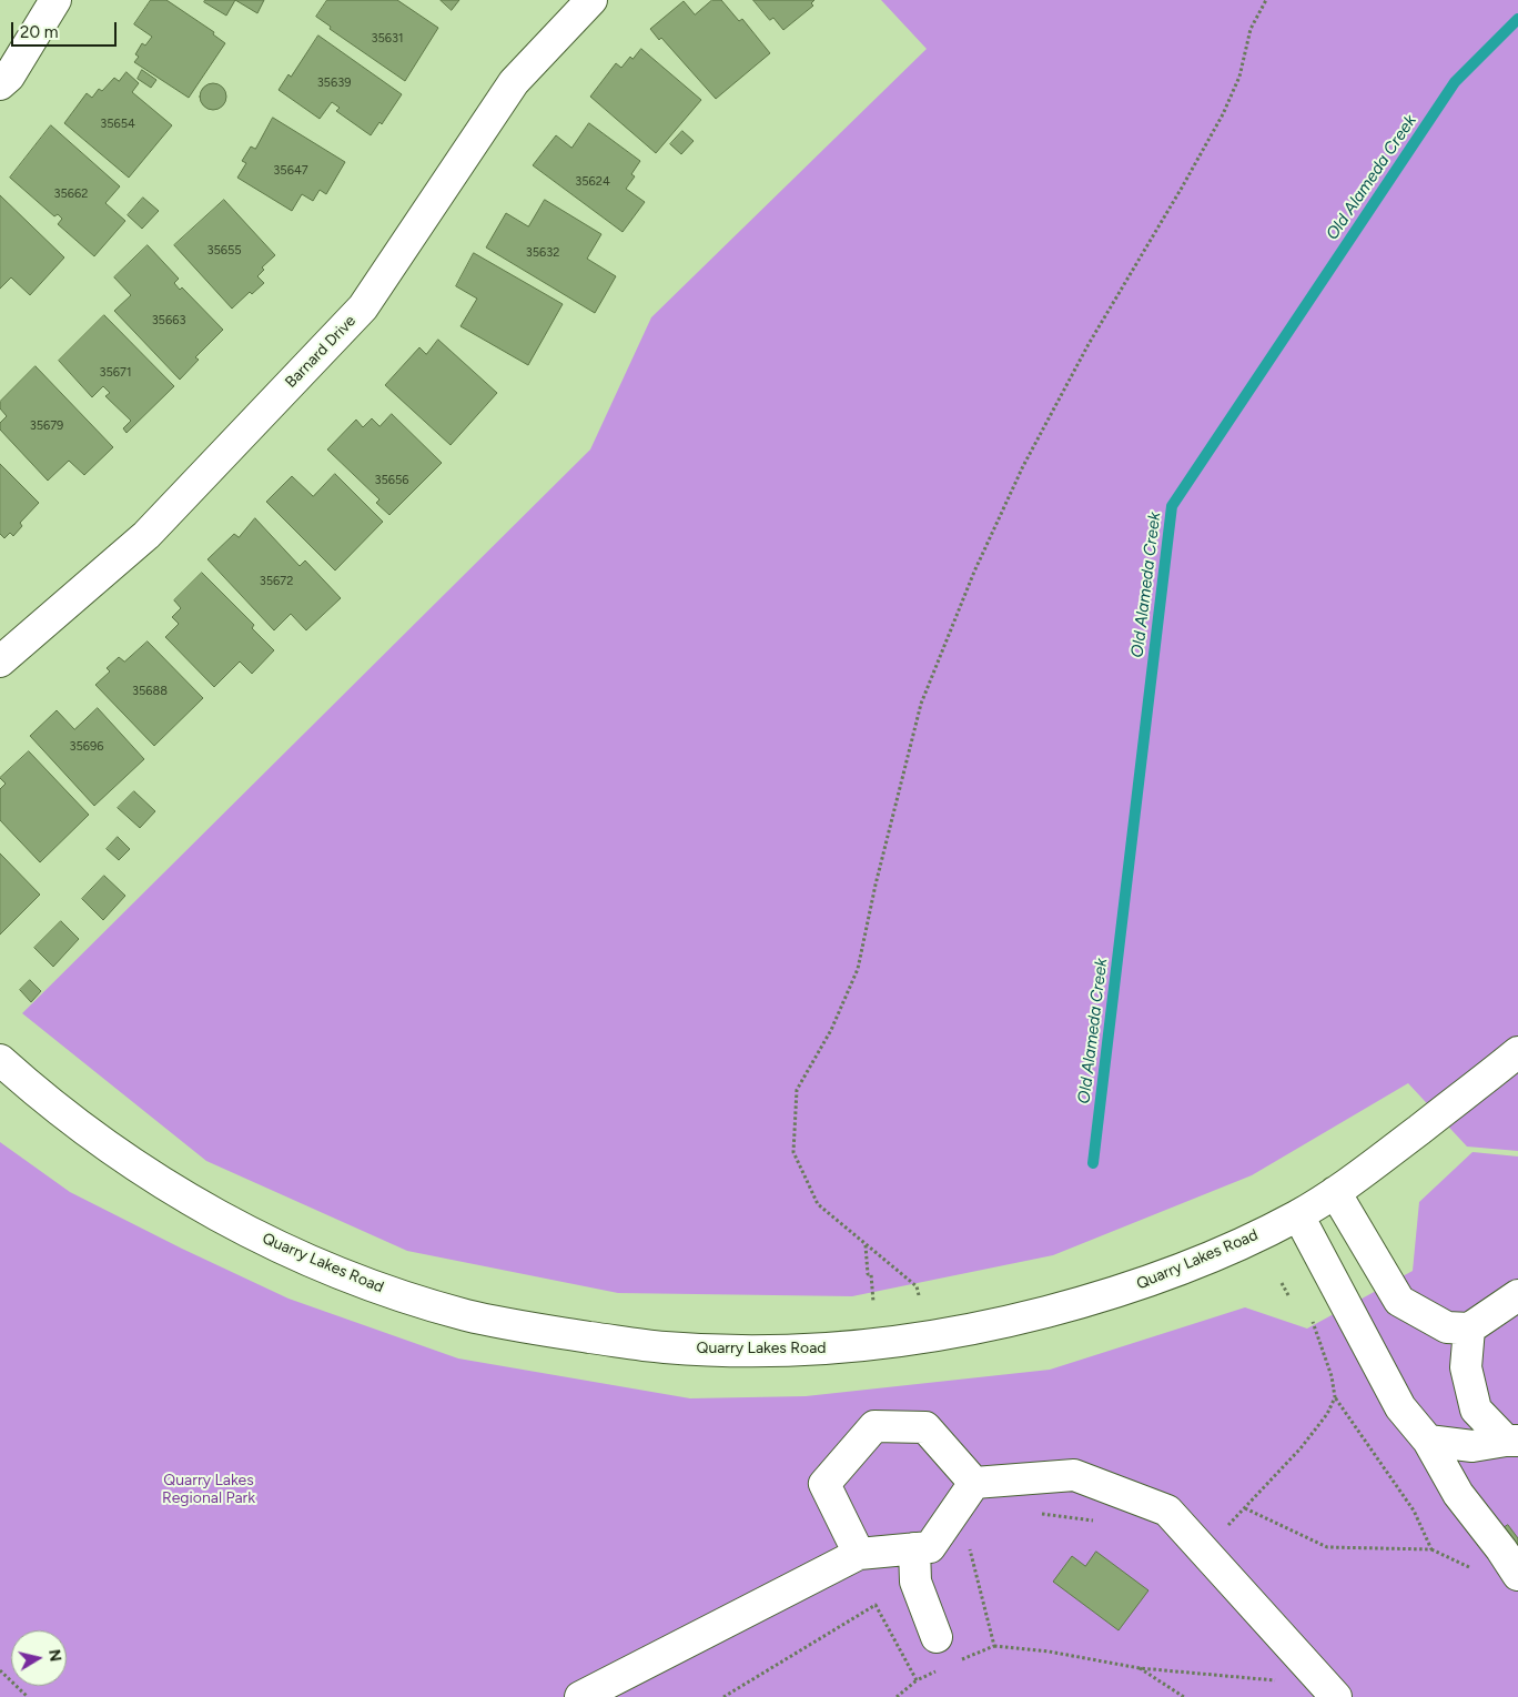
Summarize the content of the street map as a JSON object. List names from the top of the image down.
{
  "streets": {
    "street": ["Barnard Drive", "Quarry Lakes Road"]
  },
  "water": ["Old Alameda Creek"],
  "parks": ["Quarry Lakes Regional Park"],
  "house_numbers": [
    "35631",
    "35639",
    "35654",
    "35647",
    "35624",
    "35662",
    "35655",
    "35632",
    "35663",
    "35671",
    "35679",
    "35656",
    "35672",
    "35688",
    "35696"
  ],
  "scale_bar": "20 m",
  "north": "right"
}
